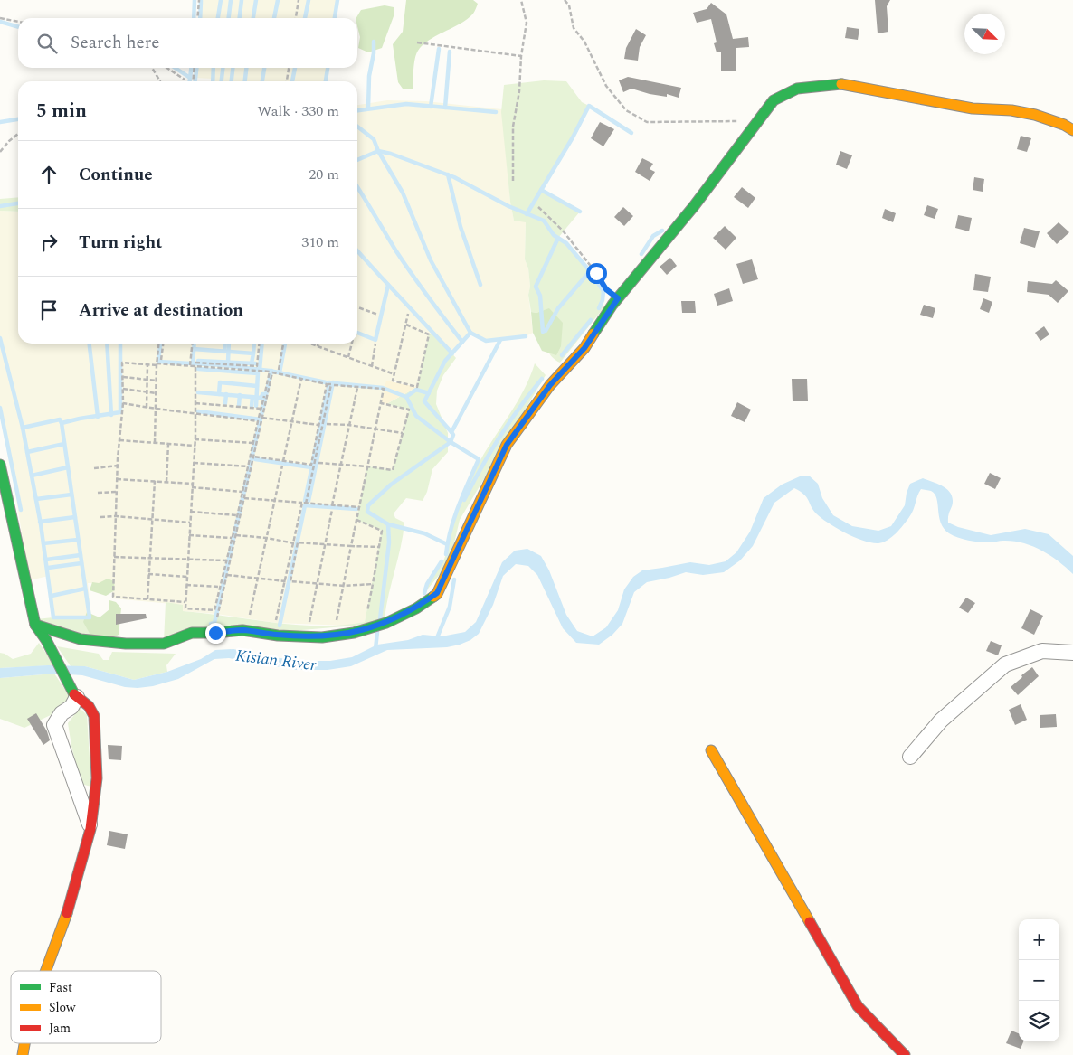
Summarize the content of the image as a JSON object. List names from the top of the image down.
{
  "water": ["Kisian River"],
  "legend": ["Fast", "Slow", "Jam"],
  "north": "bottom right",
  "page": {
    "search": "Search here",
    "heading": ["5 min", "Walk · 330 m"],
    "list": [
      ["Continue", "20 m"],
      ["Turn right", "310 m"],
      "Arrive at destination"
    ],
    "map_buttons": ["+", "−"]
  }
}
